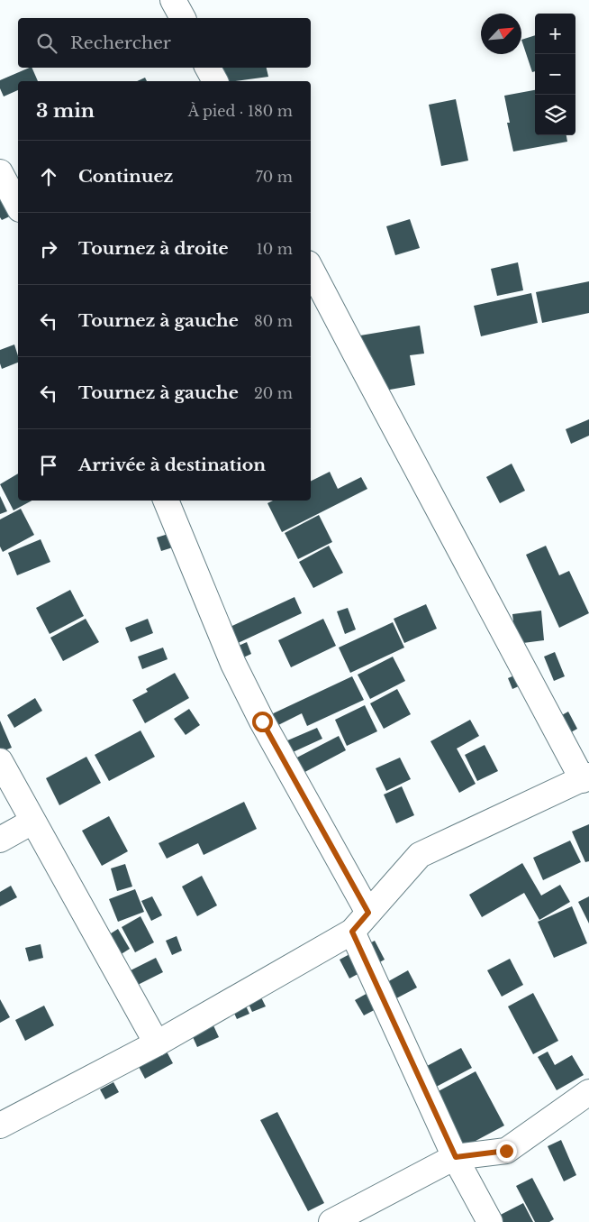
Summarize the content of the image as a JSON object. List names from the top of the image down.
{
  "north": "top right",
  "page": {
    "map_buttons": ["+", "−"],
    "search": "Rechercher",
    "heading": ["3 min", "À pied · 180 m"],
    "list": [
      ["Continuez", "70 m"],
      ["Tournez à droite", "10 m"],
      ["Tournez à gauche", "80 m"],
      ["Tournez à gauche", "20 m"],
      "Arrivée à destination"
    ]
  }
}
